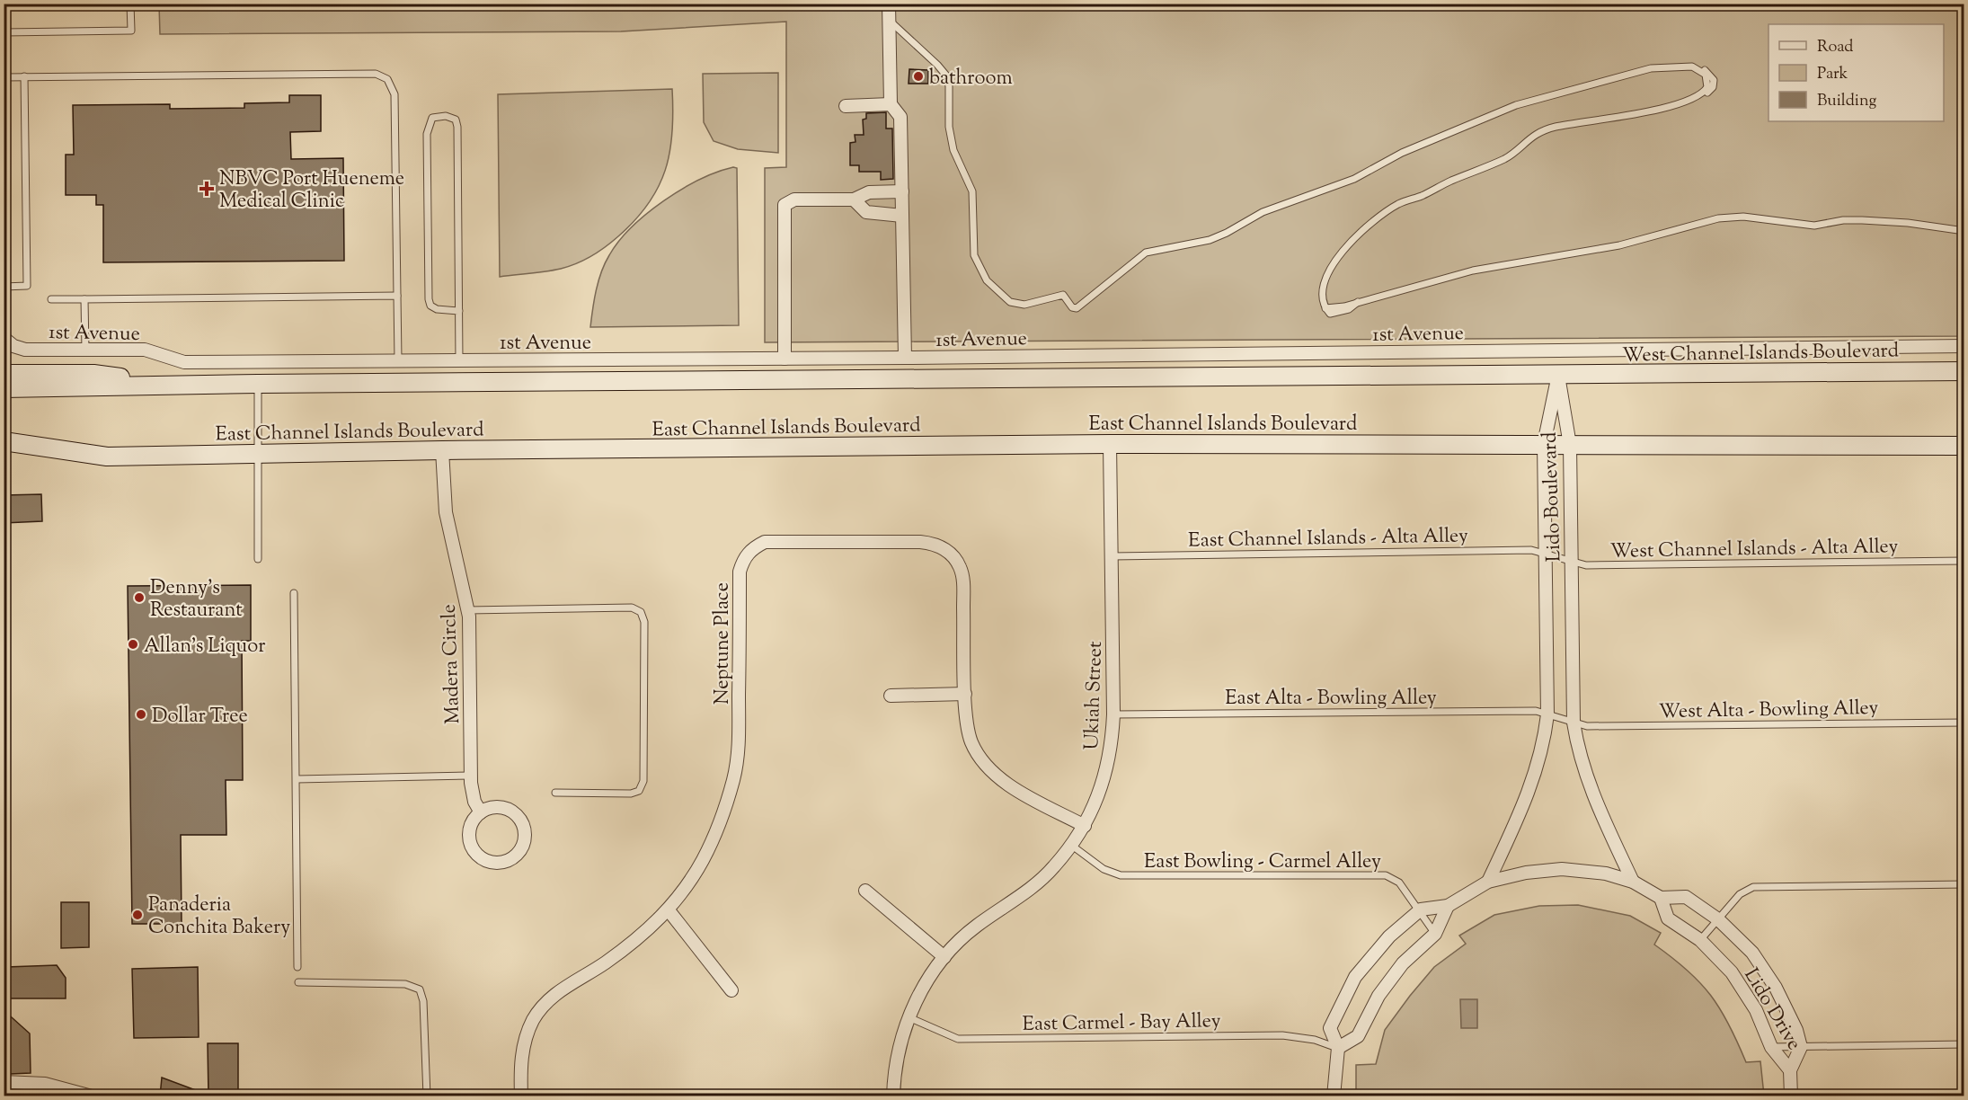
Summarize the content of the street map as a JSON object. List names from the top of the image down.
{
  "streets": {
    "main road": ["West Channel Islands Boulevard", "East Channel Islands Boulevard"],
    "street": [
      "1st Avenue",
      "Lido Boulevard",
      "Neptune Place",
      "Madera Circle",
      "Ukiah Street",
      "Lido Drive"
    ],
    "lane": [
      "East Channel Islands - Alta Alley",
      "West Channel Islands - Alta Alley",
      "East Alta - Bowling Alley",
      "West Alta - Bowling Alley",
      "East Bowling - Carmel Alley",
      "East Carmel - Bay Alley"
    ]
  },
  "crossings": [
    ["West Channel Islands Boulevard", "Lido Boulevard"],
    ["East Channel Islands Boulevard", "Lido Boulevard"],
    ["East Channel Islands Boulevard", "Madera Circle"],
    ["East Channel Islands Boulevard", "Ukiah Street"],
    ["Lido Boulevard", "East Channel Islands - Alta Alley"],
    ["Lido Boulevard", "West Channel Islands - Alta Alley"],
    ["Lido Boulevard", "East Alta - Bowling Alley"],
    ["Lido Boulevard", "West Alta - Bowling Alley"],
    ["Lido Boulevard", "Lido Drive"],
    ["East Channel Islands - Alta Alley", "West Channel Islands - Alta Alley"],
    ["East Channel Islands - Alta Alley", "Ukiah Street"],
    ["Neptune Place", "Ukiah Street"],
    ["Ukiah Street", "East Alta - Bowling Alley"],
    ["Ukiah Street", "East Bowling - Carmel Alley"],
    ["Ukiah Street", "East Carmel - Bay Alley"],
    ["East Alta - Bowling Alley", "West Alta - Bowling Alley"]
  ],
  "places": {
    "other": [
      "bathroom",
      "Denny's Restaurant",
      "Allan's Liquor",
      "Dollar Tree",
      "Panaderia Conchita Bakery"
    ],
    "health": ["NBVC Port Hueneme Medical Clinic"]
  },
  "legend": ["Road", "Park", "Building"]
}
